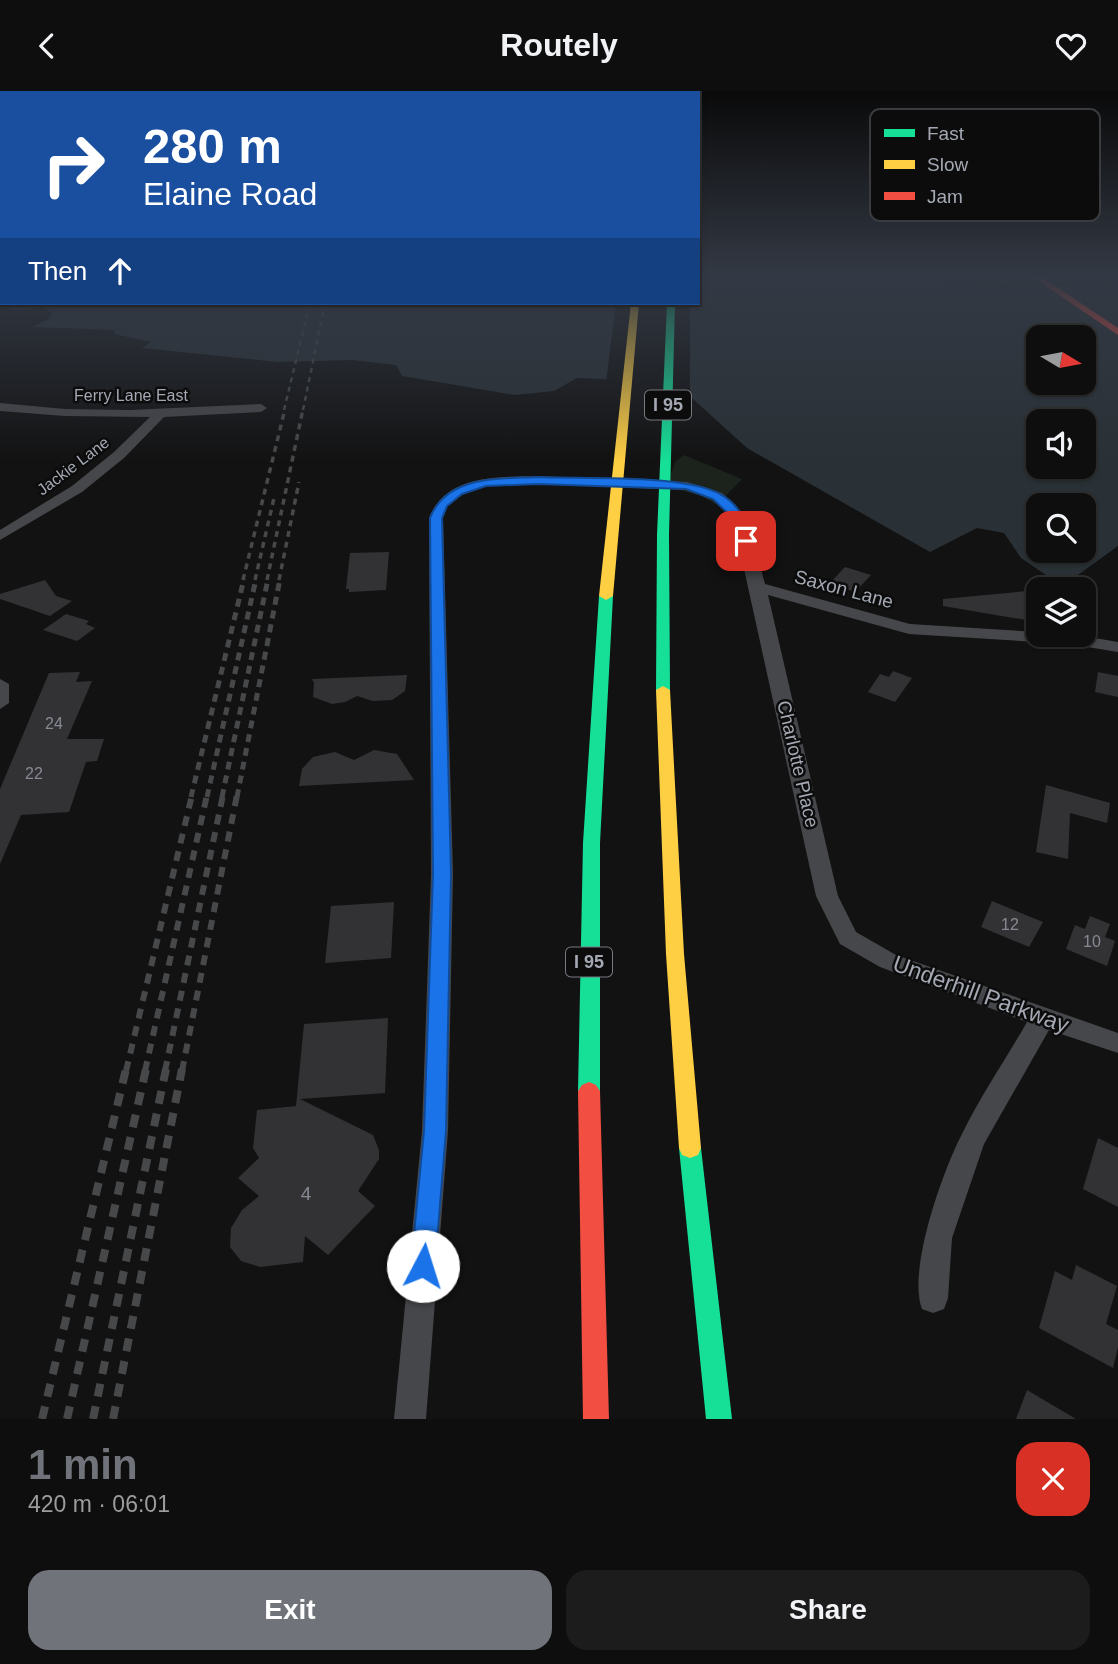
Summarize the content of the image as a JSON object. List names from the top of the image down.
{
  "streets": {
    "main road": ["I 95"],
    "street": [
      "Ferry Lane East",
      "Jackie Lane",
      "Saxon Lane",
      "Charlotte Place",
      "Underhill Parkway"
    ]
  },
  "crossings": [
    ["Ferry Lane East", "Jackie Lane"],
    ["Saxon Lane", "Charlotte Place"],
    ["Charlotte Place", "Underhill Parkway"]
  ],
  "house_numbers": [
    "24",
    "22",
    "12",
    "10",
    "4"
  ],
  "legend": ["Fast", "Slow", "Jam"],
  "north": "right",
  "page": {
    "header": "Routely",
    "turn": ["280 m", "Elaine Road"],
    "then": "Then",
    "heading": ["1 min", "420 m · 06:01"],
    "buttons": ["Exit", "Share"]
  }
}
